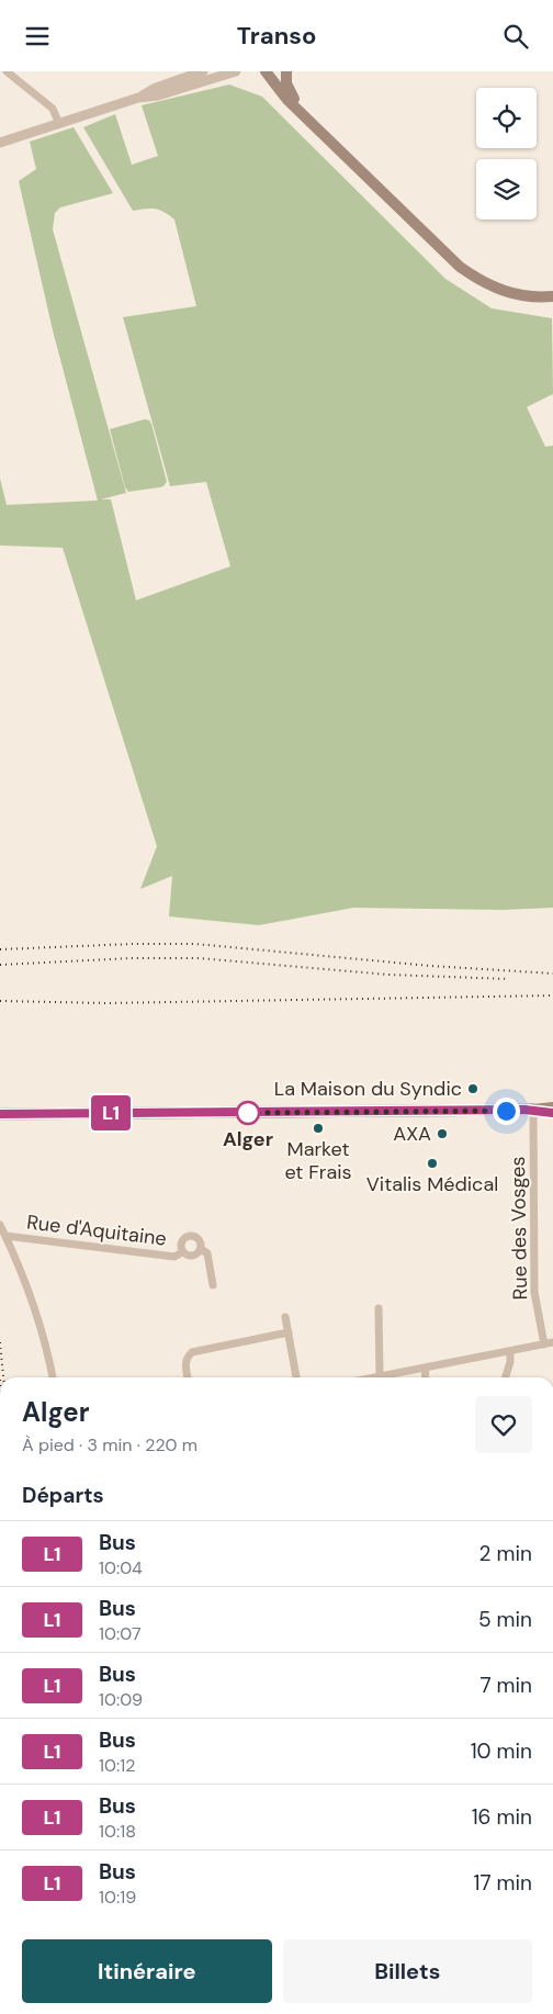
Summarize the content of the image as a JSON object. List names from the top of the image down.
{
  "streets": {
    "street": ["Rue des Vosges", "Rue d'Aquitaine"]
  },
  "places": [
    "La Maison du Syndic",
    "Alger",
    "Market et Frais",
    "AXA",
    "Vitalis Médical"
  ],
  "lines": ["bus line L1"],
  "page": {
    "header": "Transo",
    "on_map": "L1",
    "heading": [
      ["Alger", "À pied · 3 min · 220 m"],
      "Départs"
    ],
    "list": [
      {
        "mark": "L1",
        "name": "Bus",
        "note": "10:04",
        "value": "2 min"
      },
      {
        "mark": "L1",
        "name": "Bus",
        "note": "10:07",
        "value": "5 min"
      },
      {
        "mark": "L1",
        "name": "Bus",
        "note": "10:09",
        "value": "7 min"
      },
      {
        "mark": "L1",
        "name": "Bus",
        "note": "10:12",
        "value": "10 min"
      },
      {
        "mark": "L1",
        "name": "Bus",
        "note": "10:18",
        "value": "16 min"
      },
      {
        "mark": "L1",
        "name": "Bus",
        "note": "10:19",
        "value": "17 min"
      }
    ],
    "buttons": ["Itinéraire", "Billets"]
  }
}
